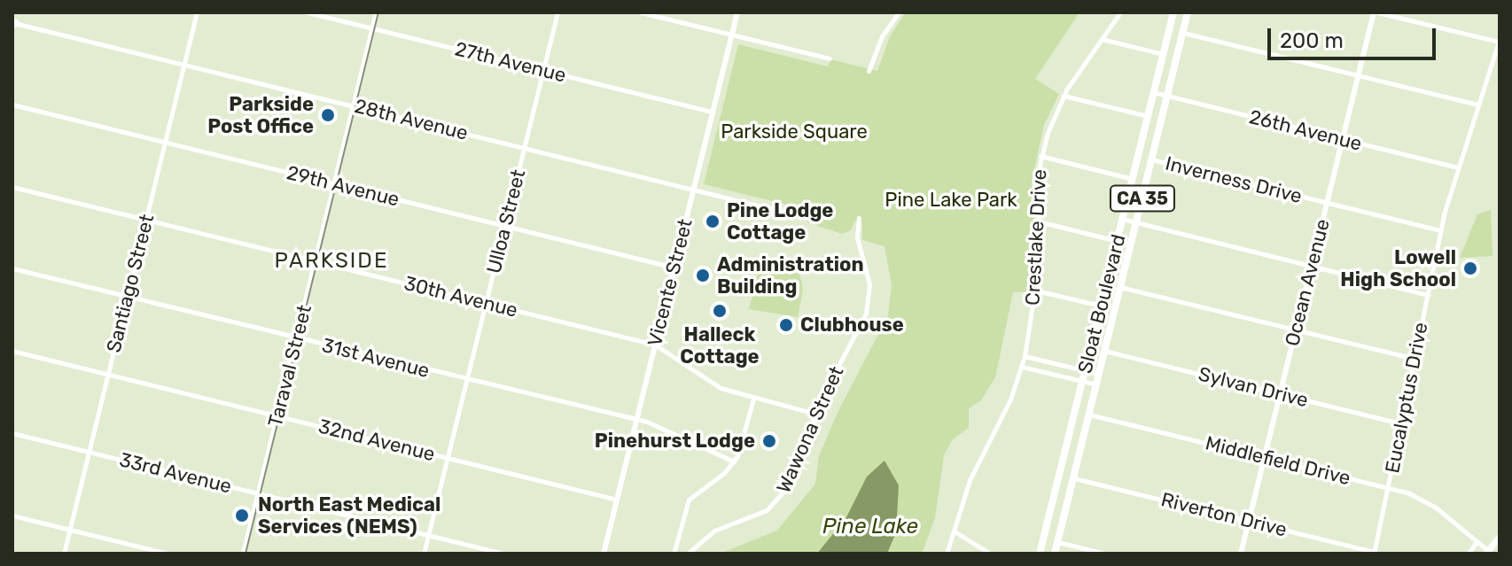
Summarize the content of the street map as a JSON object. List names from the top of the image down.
{
  "streets": {
    "main road": ["CA 35", "Sloat Boulevard"],
    "street": [
      "27th Avenue",
      "28th Avenue",
      "26th Avenue",
      "Inverness Drive",
      "29th Avenue",
      "Ulloa Street",
      "Crestlake Drive",
      "Vicente Street",
      "Ocean Avenue",
      "Santiago Street",
      "30th Avenue",
      "31st Avenue",
      "Taraval Street",
      "Sylvan Drive",
      "Eucalyptus Drive",
      "Wawona Street",
      "32nd Avenue",
      "Middlefield Drive",
      "33rd Avenue",
      "Riverton Drive"
    ]
  },
  "crossings": [
    ["27th Avenue", "Ulloa Street"],
    ["27th Avenue", "Vicente Street"],
    ["27th Avenue", "Taraval Street"],
    ["28th Avenue", "Ulloa Street"],
    ["28th Avenue", "Vicente Street"],
    ["28th Avenue", "Santiago Street"],
    ["28th Avenue", "Taraval Street"],
    ["26th Avenue", "Ocean Avenue"],
    ["26th Avenue", "Sloat Boulevard"],
    ["26th Avenue", "Eucalyptus Drive"],
    ["Inverness Drive", "Ocean Avenue"],
    ["Inverness Drive", "Sloat Boulevard"],
    ["Inverness Drive", "Eucalyptus Drive"],
    ["29th Avenue", "Ulloa Street"],
    ["29th Avenue", "Vicente Street"],
    ["29th Avenue", "Santiago Street"],
    ["29th Avenue", "Taraval Street"],
    ["Ulloa Street", "30th Avenue"],
    ["Ulloa Street", "31st Avenue"],
    ["Ulloa Street", "32nd Avenue"],
    ["Ulloa Street", "33rd Avenue"],
    ["Vicente Street", "30th Avenue"],
    ["Vicente Street", "31st Avenue"],
    ["Vicente Street", "32nd Avenue"],
    ["Ocean Avenue", "Sylvan Drive"],
    ["Ocean Avenue", "Middlefield Drive"],
    ["Ocean Avenue", "Riverton Drive"],
    ["Santiago Street", "30th Avenue"],
    ["Santiago Street", "31st Avenue"],
    ["Santiago Street", "32nd Avenue"],
    ["Santiago Street", "33rd Avenue"],
    ["30th Avenue", "Taraval Street"],
    ["30th Avenue", "Wawona Street"],
    ["Sloat Boulevard", "Sylvan Drive"],
    ["Sloat Boulevard", "Middlefield Drive"],
    ["Sloat Boulevard", "Riverton Drive"],
    ["31st Avenue", "Taraval Street"],
    ["Taraval Street", "32nd Avenue"],
    ["Taraval Street", "33rd Avenue"],
    ["Sylvan Drive", "Eucalyptus Drive"],
    ["Eucalyptus Drive", "Middlefield Drive"],
    ["Eucalyptus Drive", "Riverton Drive"]
  ],
  "districts": ["PARKSIDE"],
  "water": ["Pine Lake"],
  "parks": ["Parkside Square", "Pine Lake Park"],
  "places": [
    "Parkside Post Office",
    "Pine Lodge Cottage",
    "Lowell High School",
    "Administration Building",
    "Halleck Cottage",
    "Clubhouse",
    "Pinehurst Lodge",
    "North East Medical Services (NEMS)"
  ],
  "scale_bar": "200 m"
}
